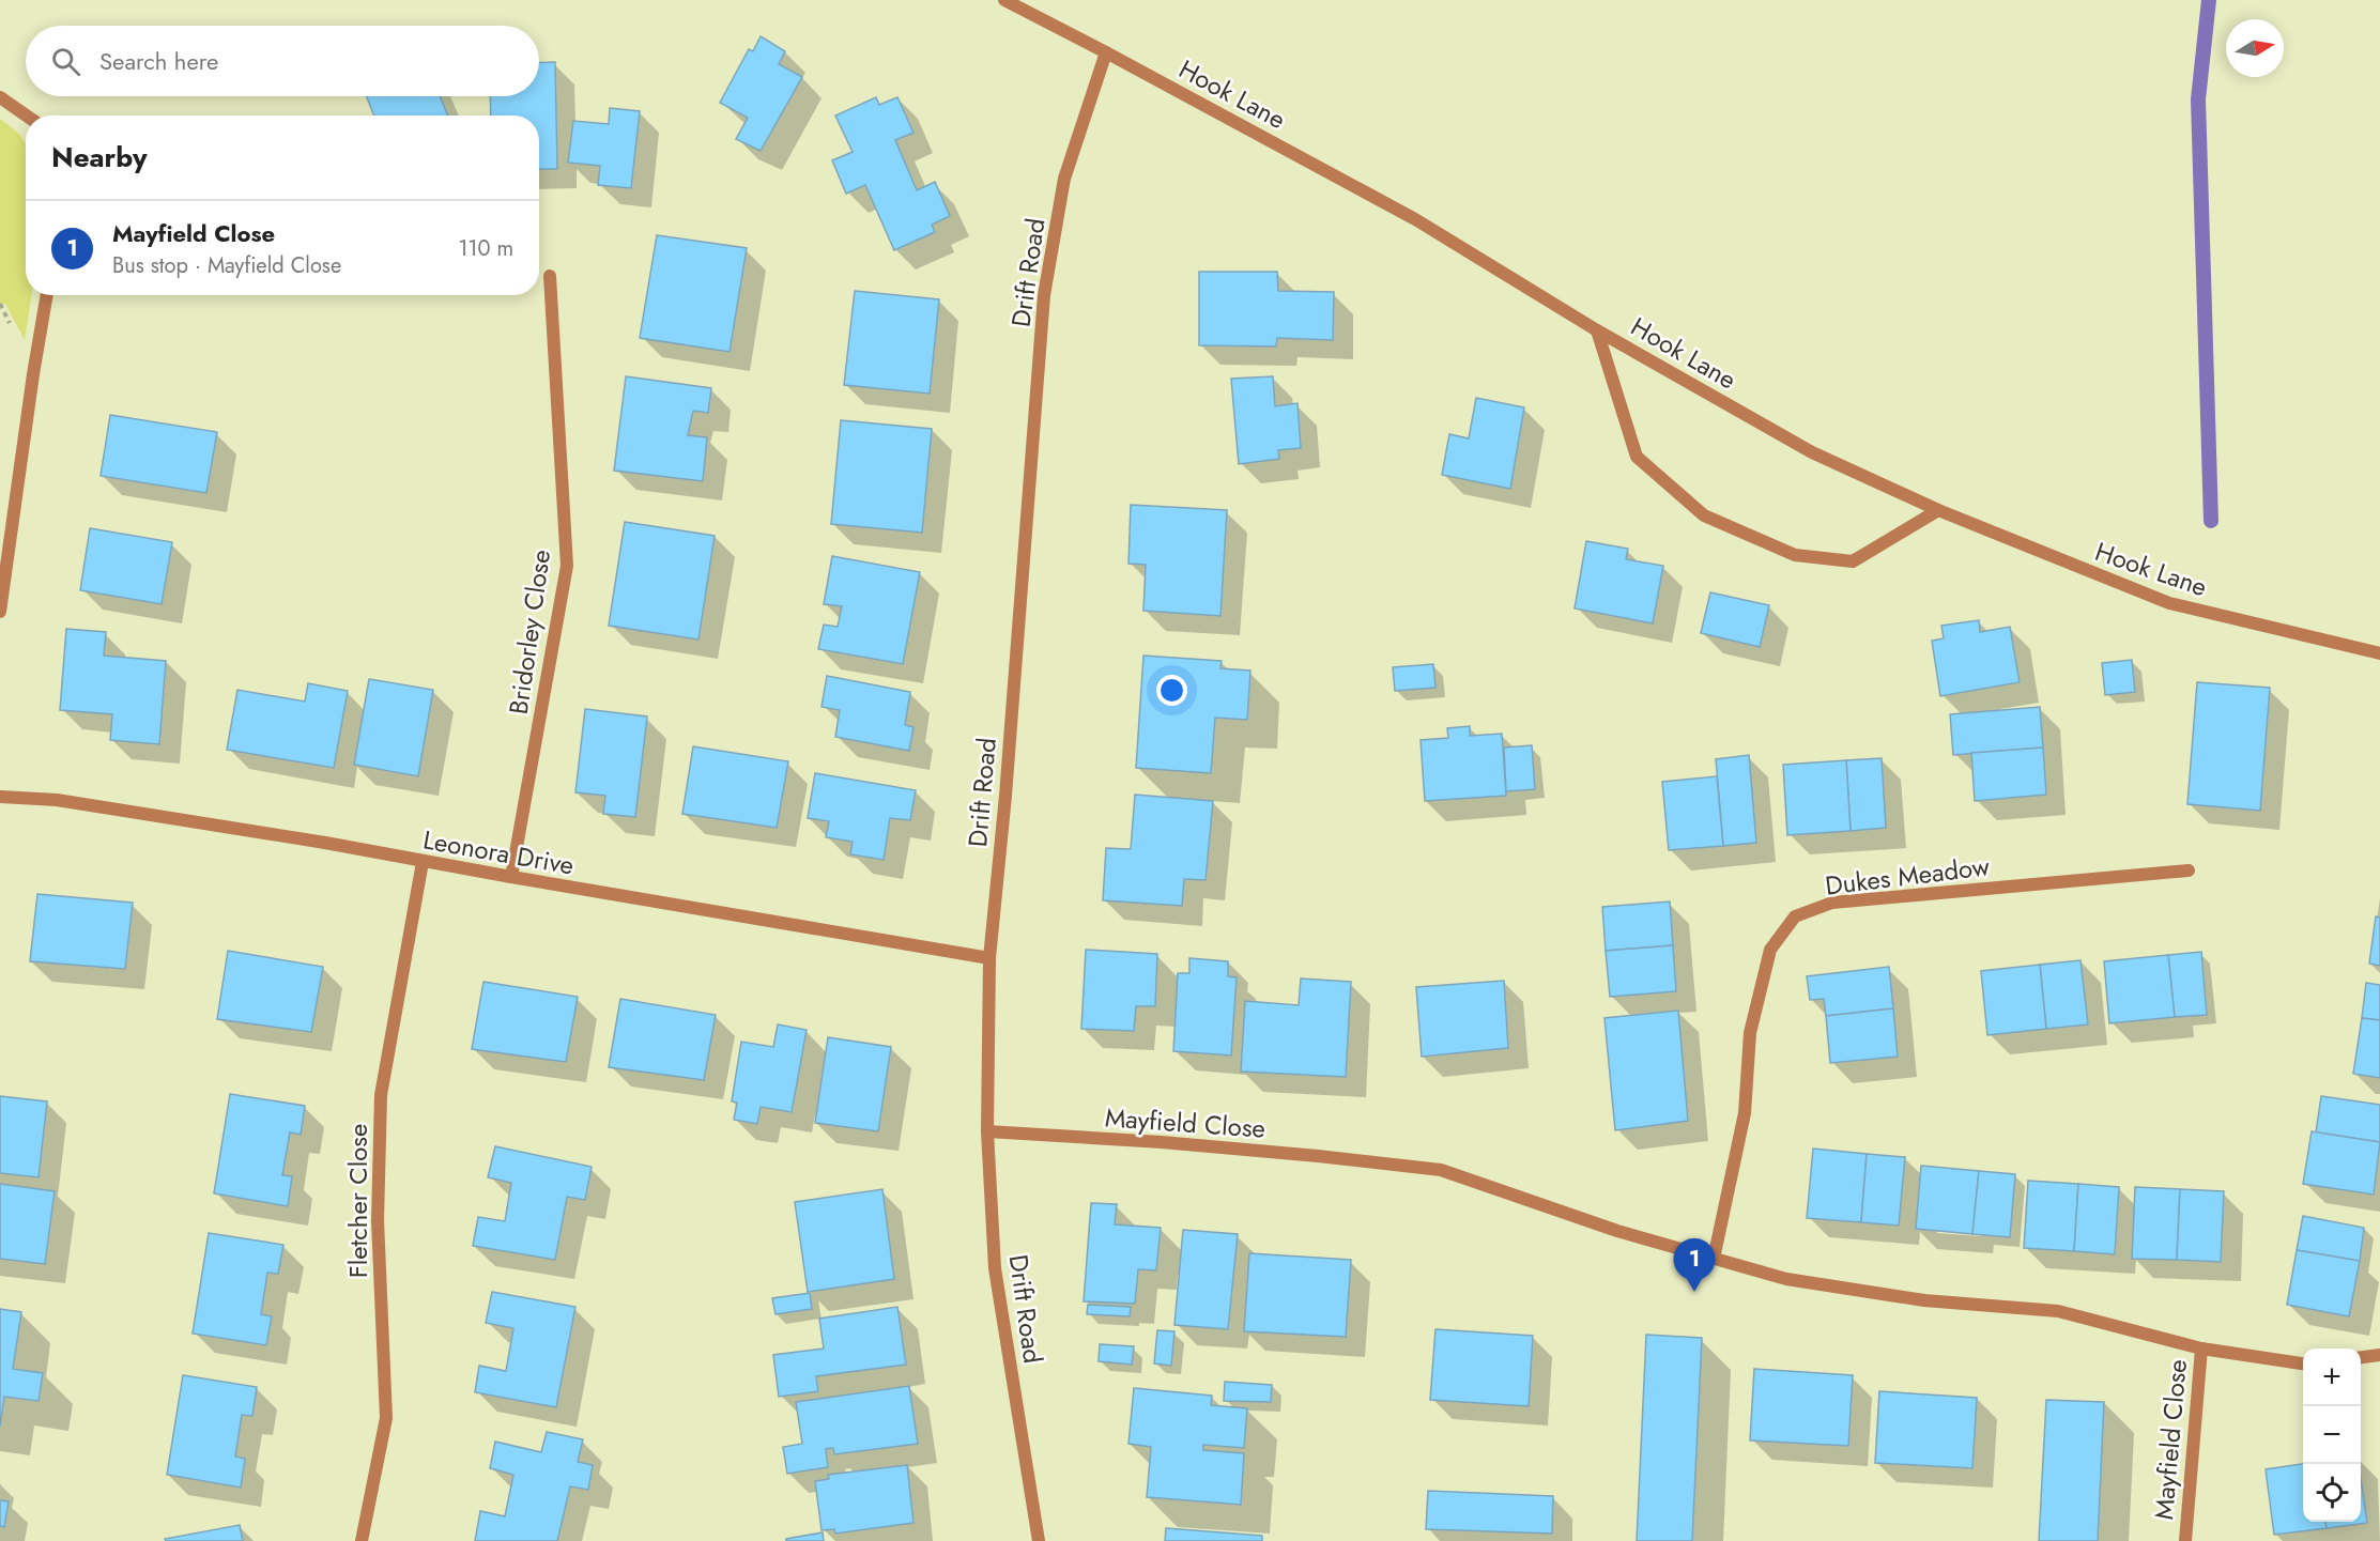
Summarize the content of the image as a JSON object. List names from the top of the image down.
{
  "streets": {
    "street": [
      "Hook Lane",
      "Drift Road",
      "Bridorley Close",
      "Leonora Drive",
      "Dukes Meadow",
      "Mayfield Close",
      "Fletcher Close"
    ]
  },
  "crossings": [
    ["Hook Lane", "Drift Road"],
    ["Drift Road", "Leonora Drive"],
    ["Drift Road", "Mayfield Close"],
    ["Bridorley Close", "Leonora Drive"],
    ["Leonora Drive", "Fletcher Close"],
    ["Dukes Meadow", "Mayfield Close"]
  ],
  "north": "right",
  "page": {
    "search": "Search here",
    "heading": "Nearby",
    "list": [
      {
        "mark": "1",
        "name": "Mayfield Close",
        "note": "Bus stop · Mayfield Close",
        "value": "110 m"
      }
    ],
    "pins": "1",
    "map_buttons": ["+", "−"]
  }
}
